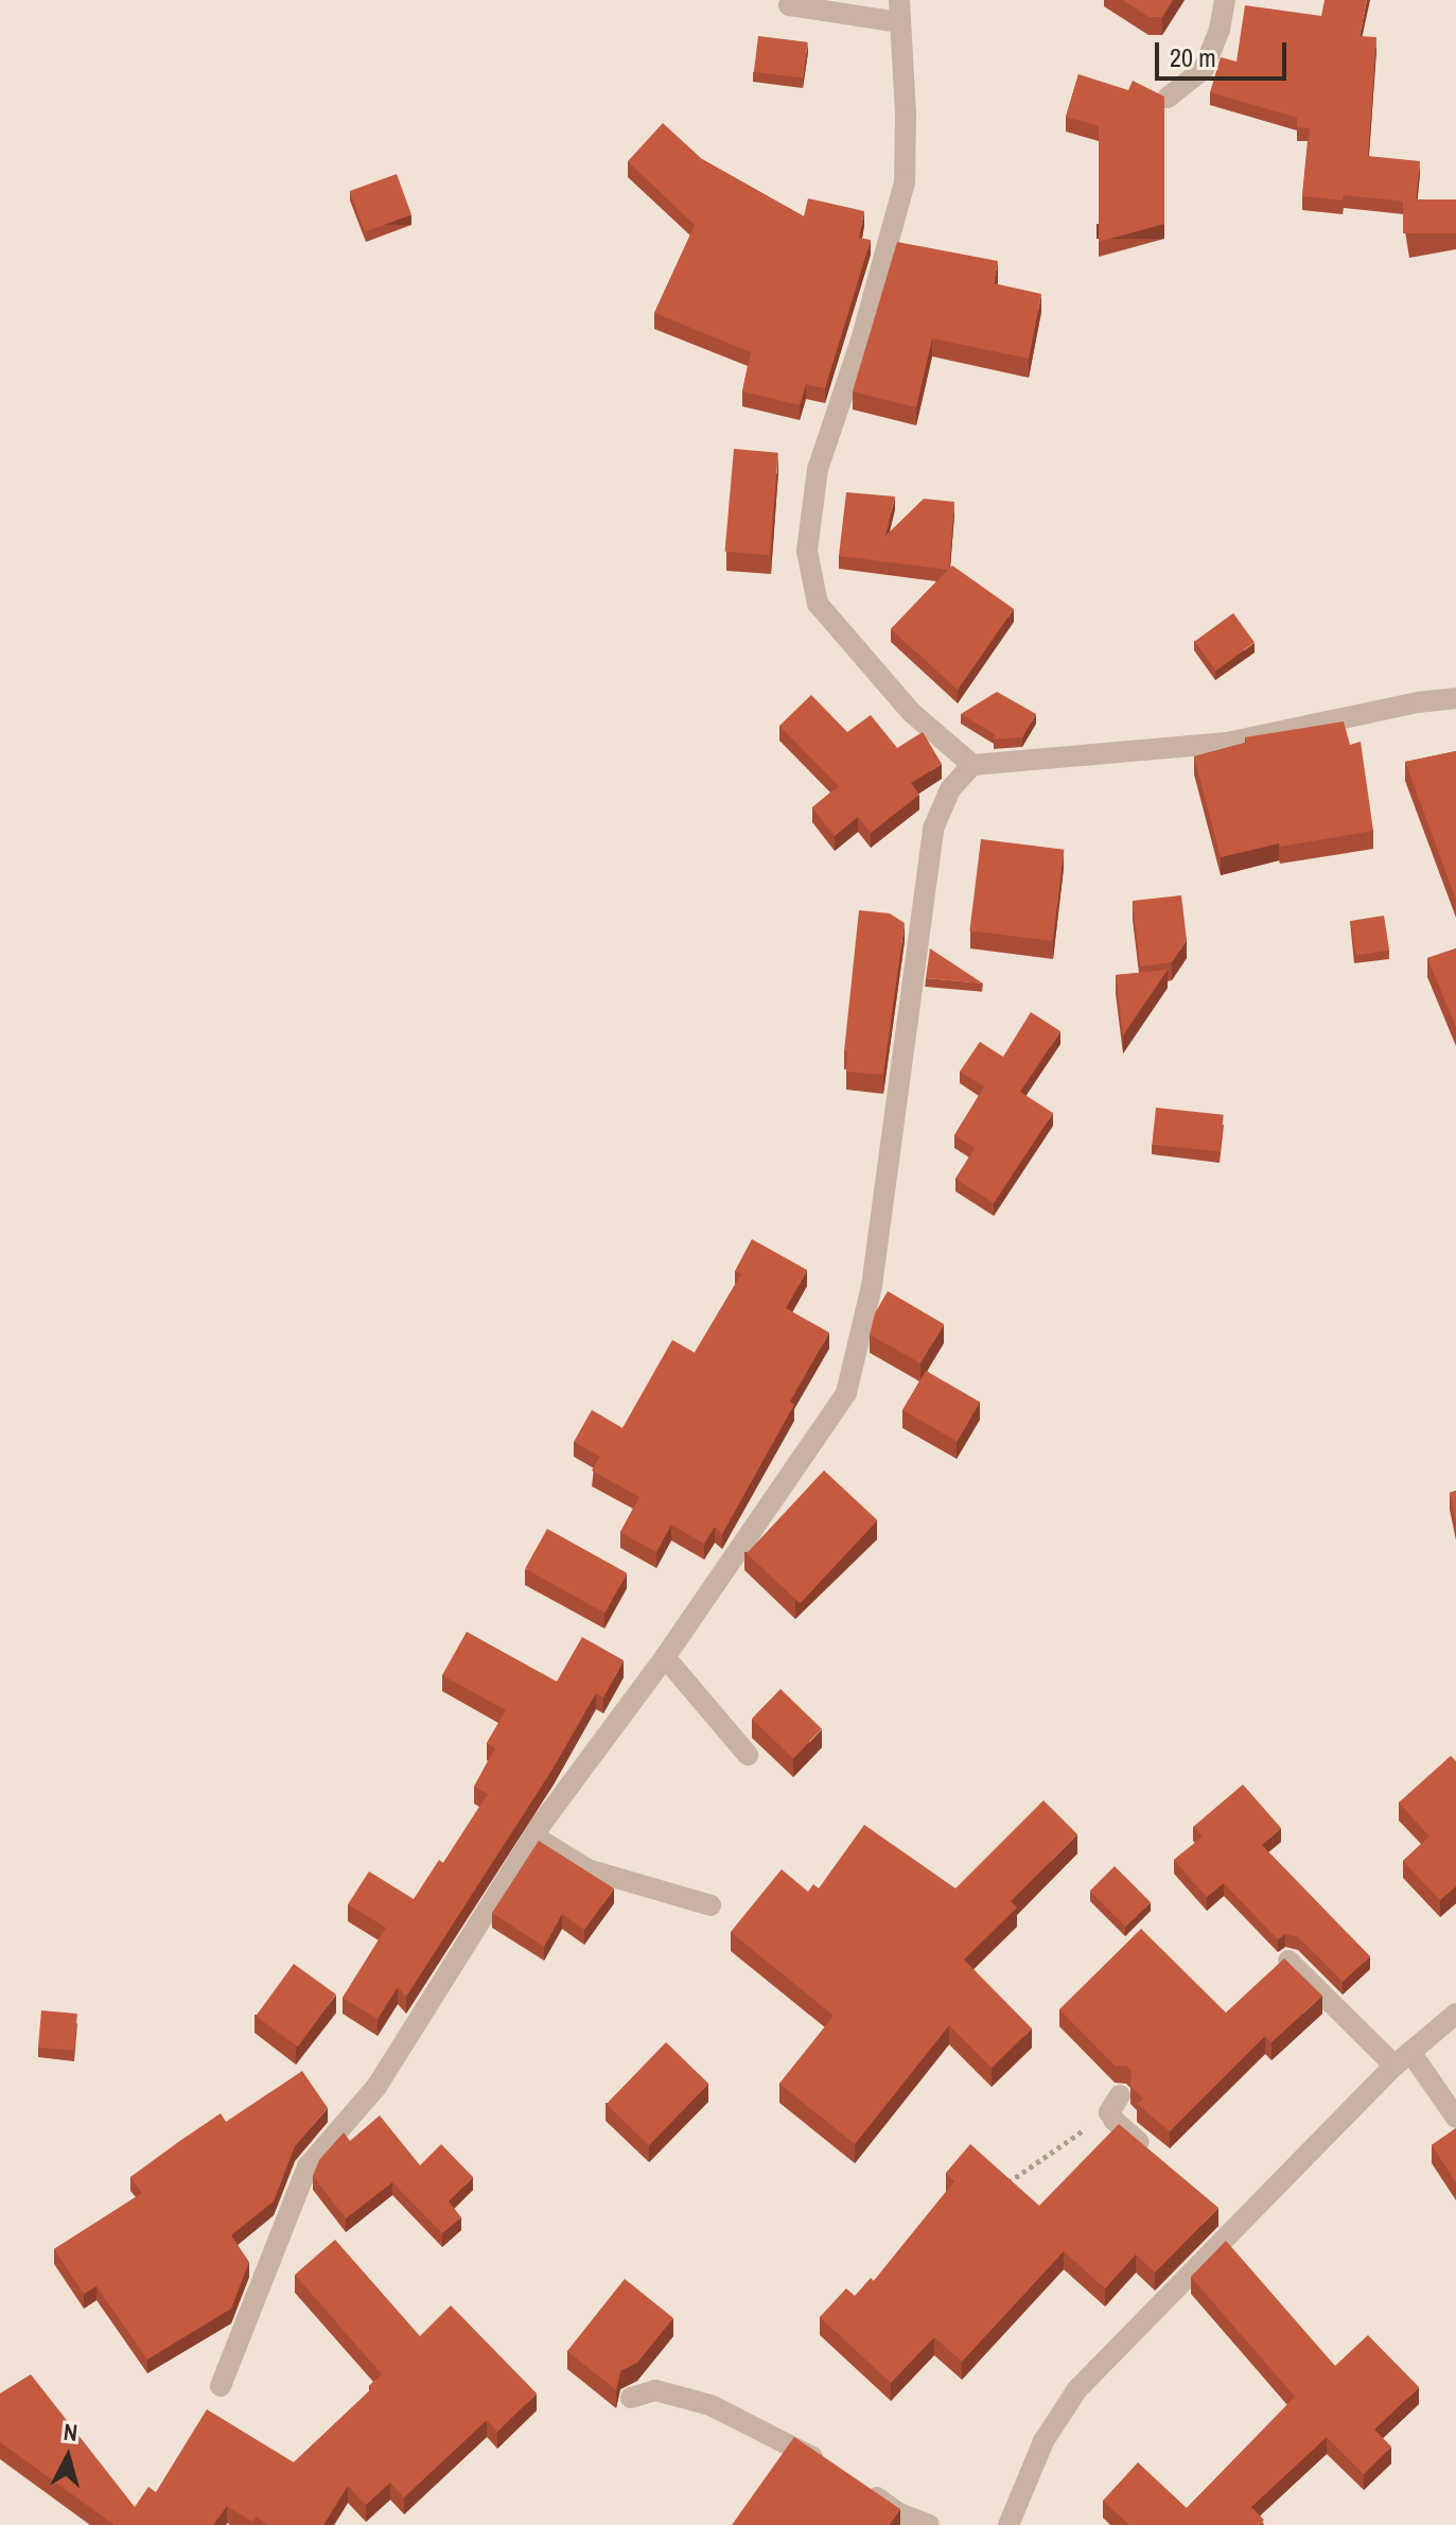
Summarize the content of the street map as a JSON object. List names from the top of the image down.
{
  "scale_bar": "20 m",
  "north": "top"
}
